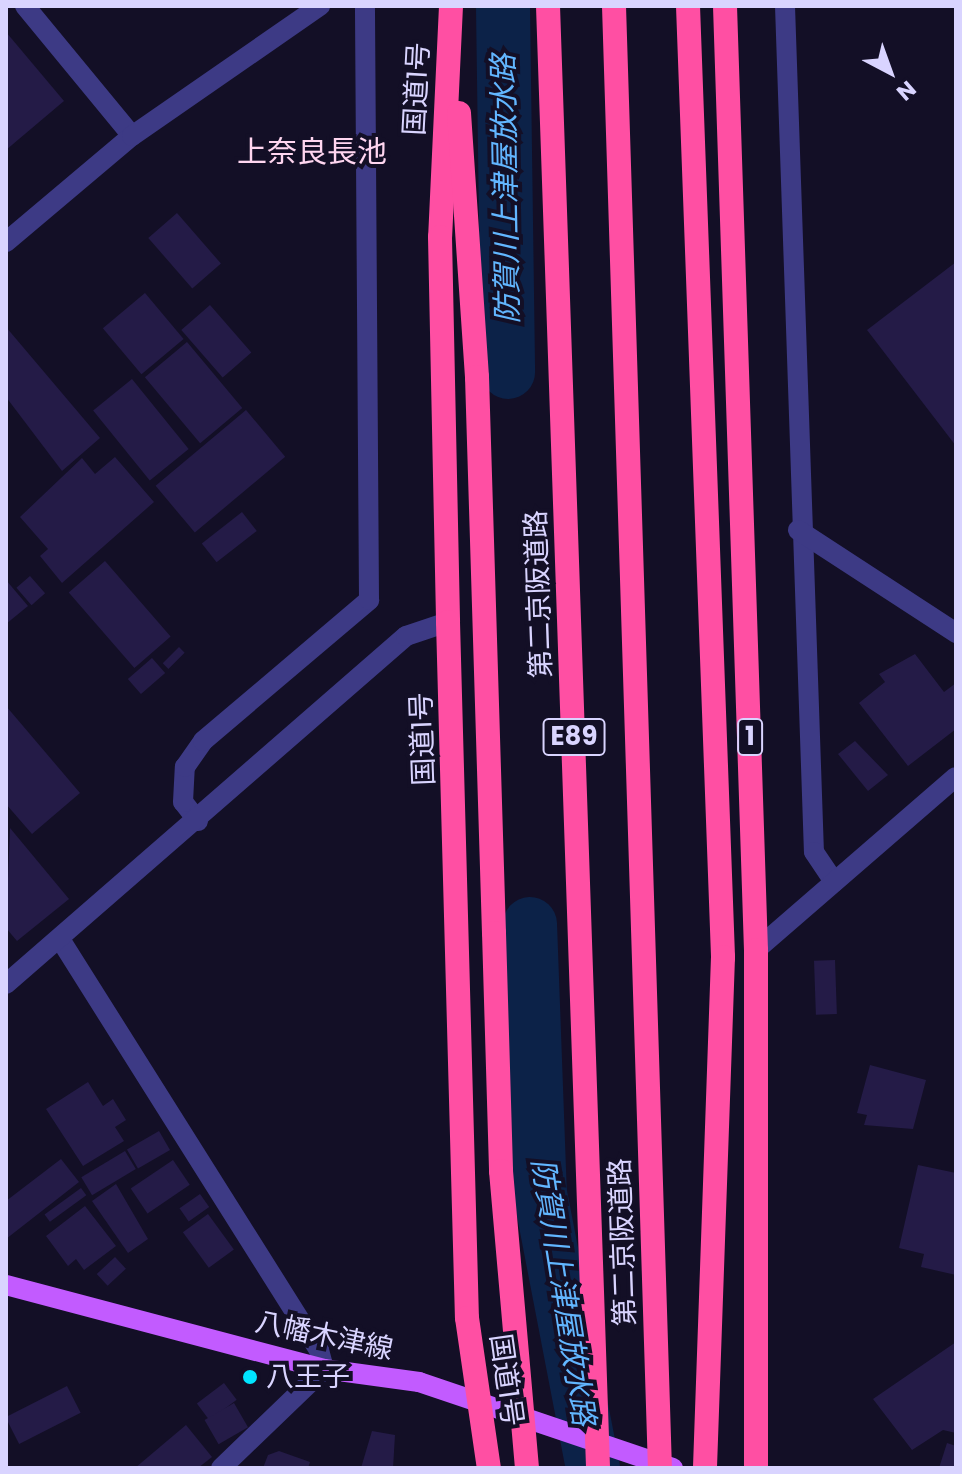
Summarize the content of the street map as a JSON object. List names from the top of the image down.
{
  "streets": {
    "highway": [
      "国道1号",
      "第二京阪道路",
      "E89",
      "1"
    ],
    "main road": ["八幡木津線"]
  },
  "crossings": [
    ["国道1号", "八幡木津線"]
  ],
  "districts": ["上奈良長池"],
  "water": ["防賀川上津屋放水路"],
  "places": ["八王子"],
  "north": "bottom right"
}
